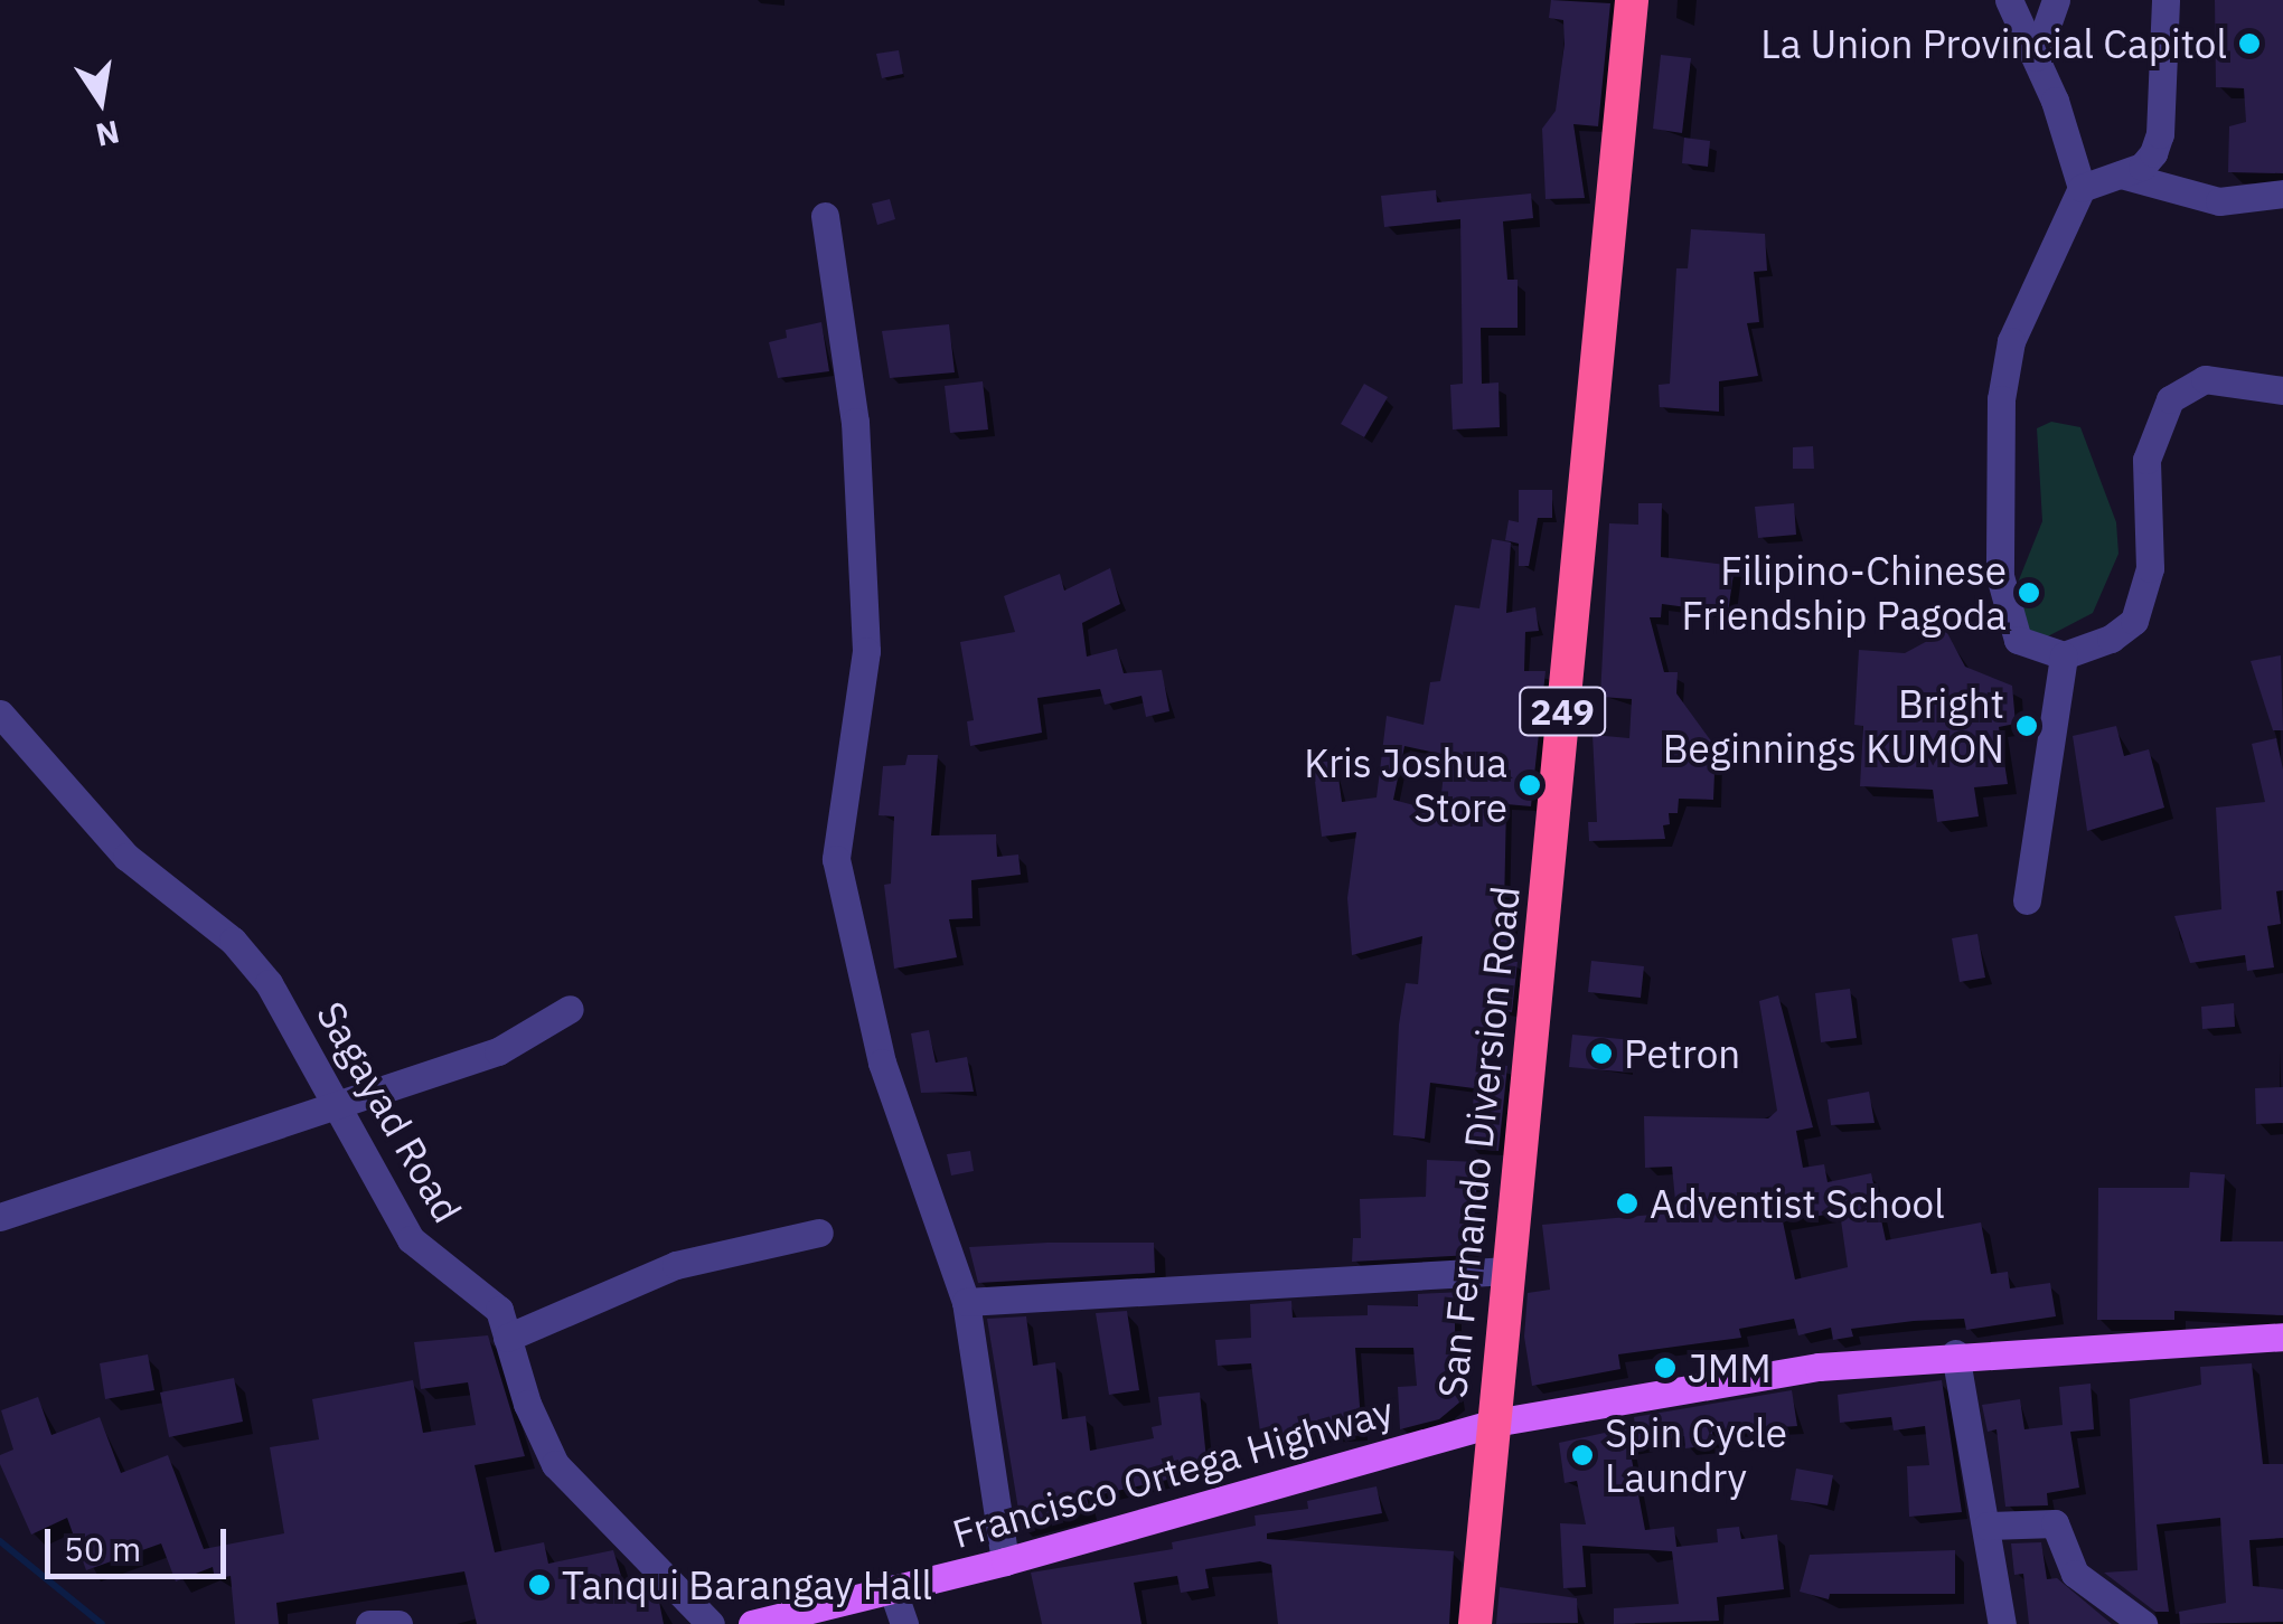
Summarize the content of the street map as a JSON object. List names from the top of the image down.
{
  "streets": {
    "highway": ["249", "San Fernando Diversion Road"],
    "main road": ["Francisco Ortega Highway"],
    "street": ["Sagayad Road"]
  },
  "crossings": [
    ["San Fernando Diversion Road", "Francisco Ortega Highway"]
  ],
  "places": [
    "La Union Provincial Capitol",
    "Filipino-Chinese Friendship Pagoda",
    "Bright Beginnings KUMON",
    "Kris Joshua Store",
    "Petron",
    "Adventist School",
    "JMM",
    "Spin Cycle Laundry",
    "Tanqui Barangay Hall"
  ],
  "scale_bar": "50 m",
  "north": "bottom"
}
